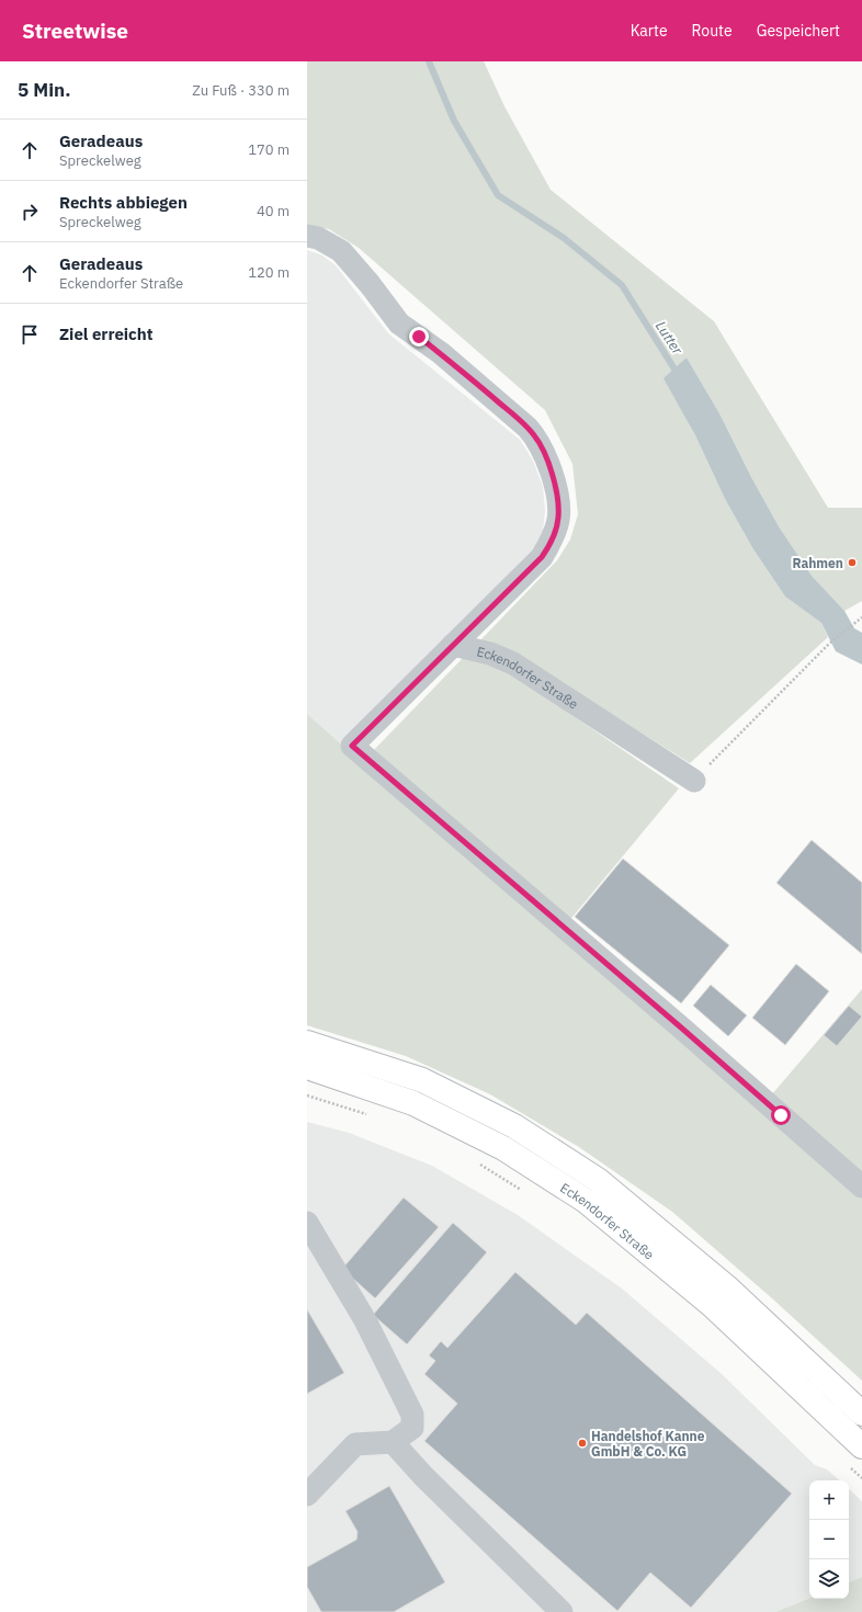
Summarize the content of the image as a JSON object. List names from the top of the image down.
{
  "streets": {
    "main road": ["Eckendorfer Straße"]
  },
  "water": ["Lutter"],
  "places": ["Rahmen", "Handelshof Kanne GmbH & Co. KG"],
  "page": {
    "header": "Streetwise",
    "nav": ["Karte", "Route", "Gespeichert"],
    "heading": ["5 Min.", "Zu Fuß · 330 m"],
    "list": [
      ["Geradeaus", "Spreckelweg", "170 m"],
      ["Rechts abbiegen", "Spreckelweg", "40 m"],
      ["Geradeaus", "Eckendorfer Straße", "120 m"],
      "Ziel erreicht"
    ],
    "map_buttons": ["+", "−"]
  }
}
